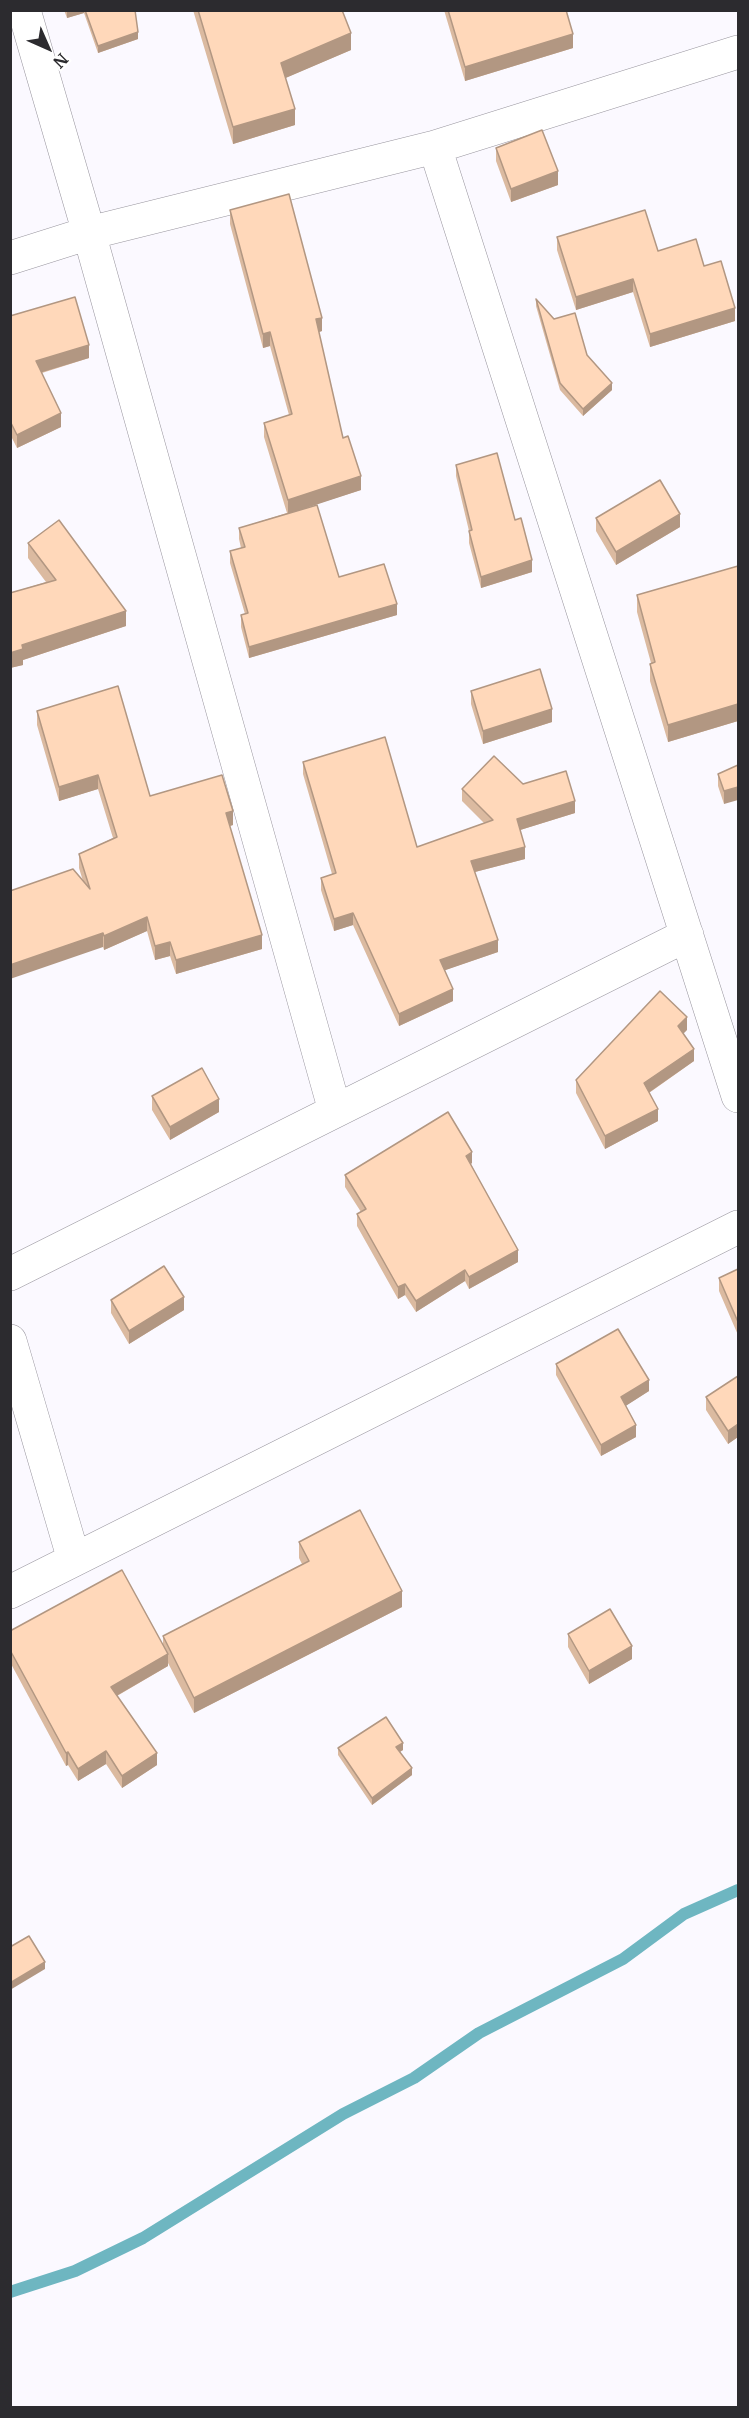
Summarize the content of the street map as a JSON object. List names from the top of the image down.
{
  "north": "bottom right"
}
